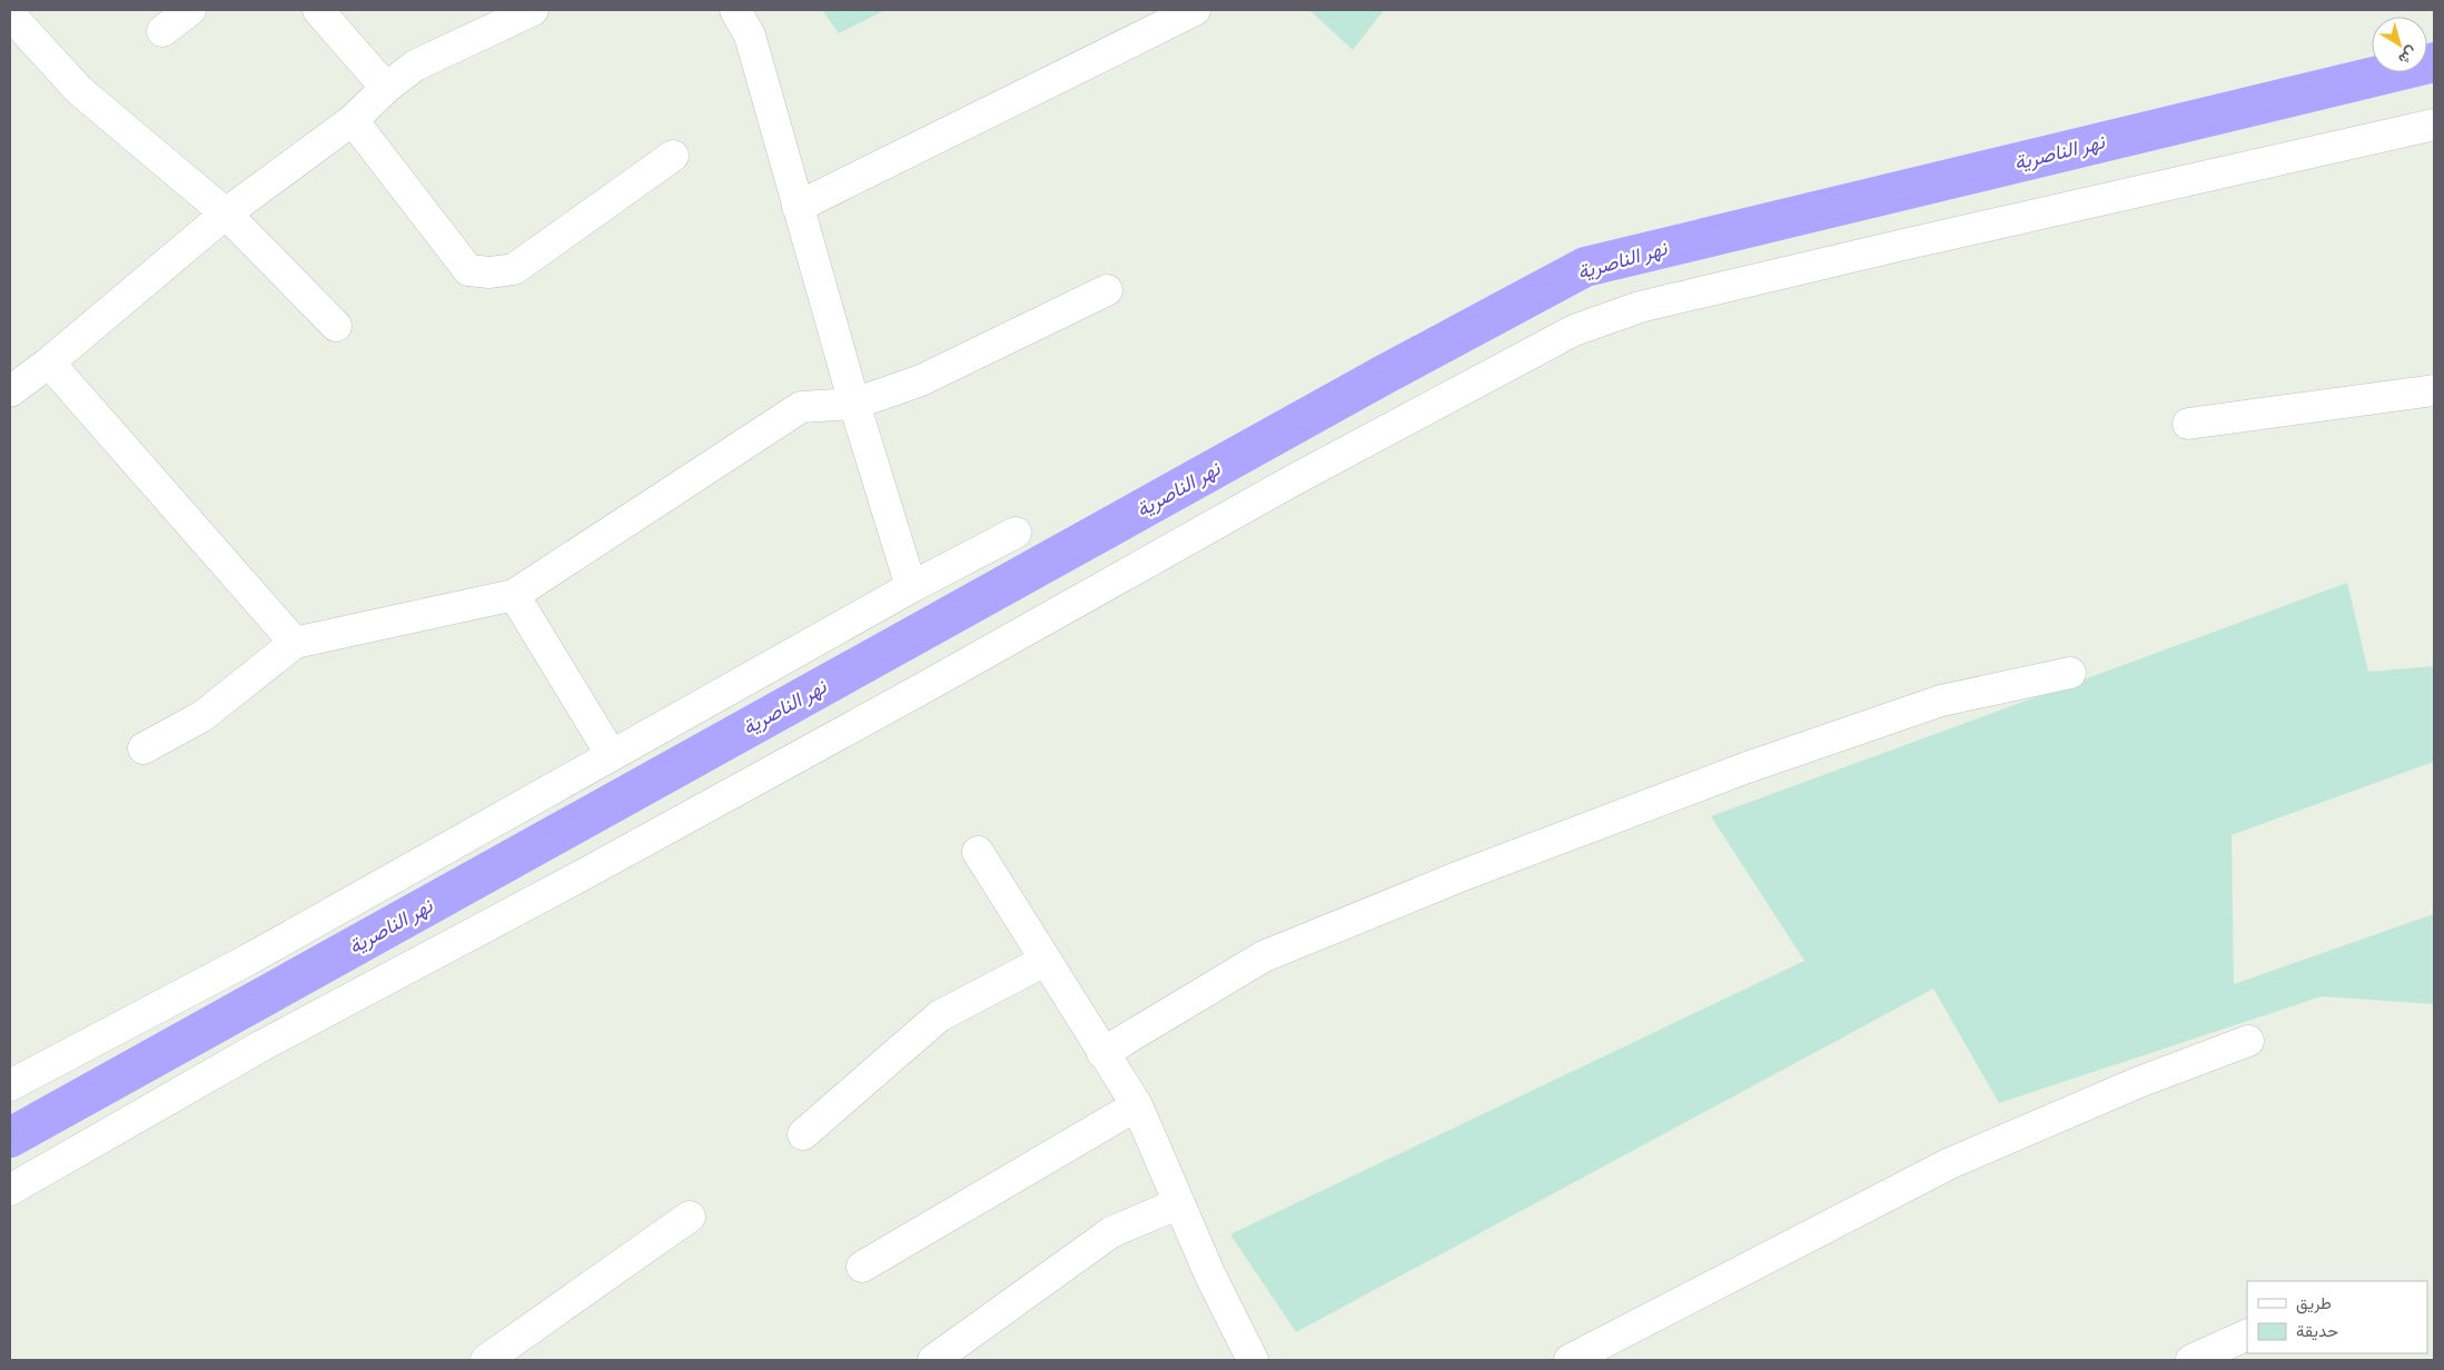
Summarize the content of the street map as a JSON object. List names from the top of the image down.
{
  "water": ["نهر الناصرية"],
  "legend": ["طريق", "حديقة"],
  "north": "bottom right"
}
